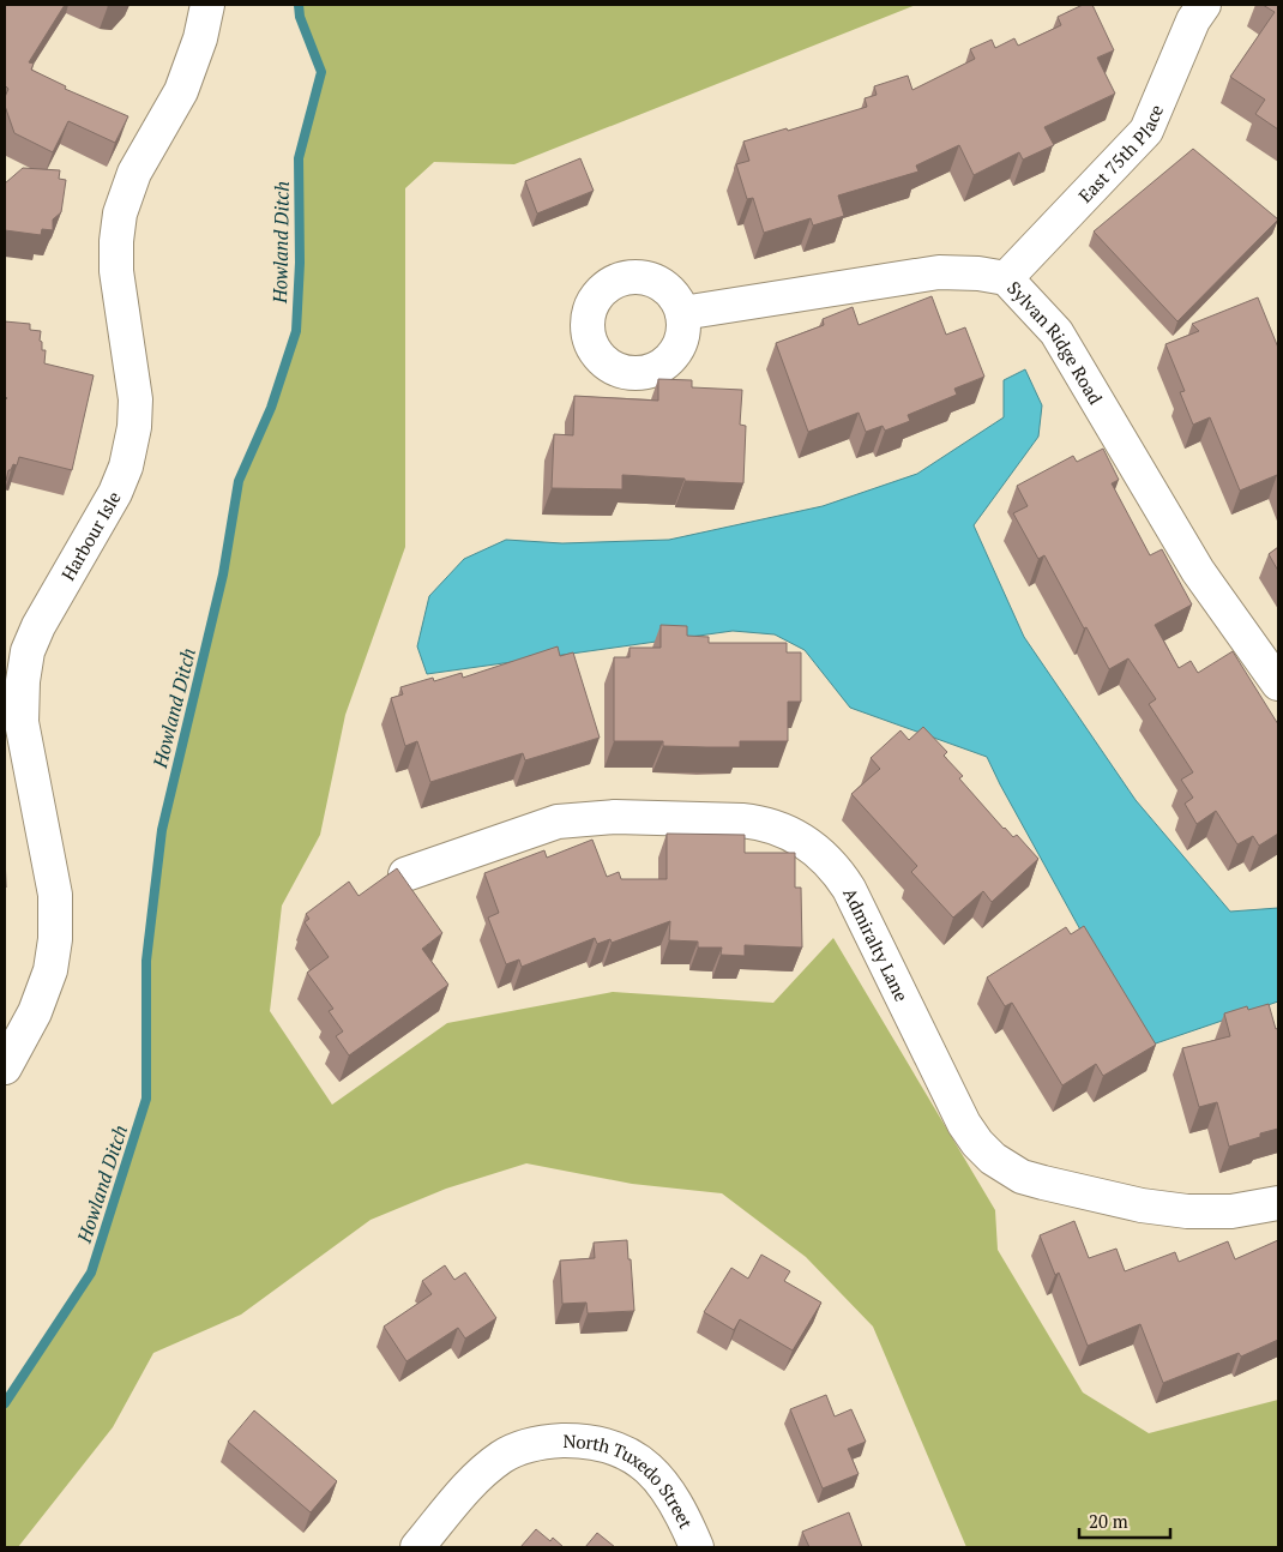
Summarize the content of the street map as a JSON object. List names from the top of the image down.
{
  "streets": {
    "street": [
      "East 75th Place",
      "Sylvan Ridge Road",
      "Harbour Isle",
      "Admiralty Lane",
      "North Tuxedo Street"
    ]
  },
  "crossings": [
    ["East 75th Place", "Sylvan Ridge Road"]
  ],
  "water": ["Howland Ditch"],
  "scale_bar": "20 m"
}
